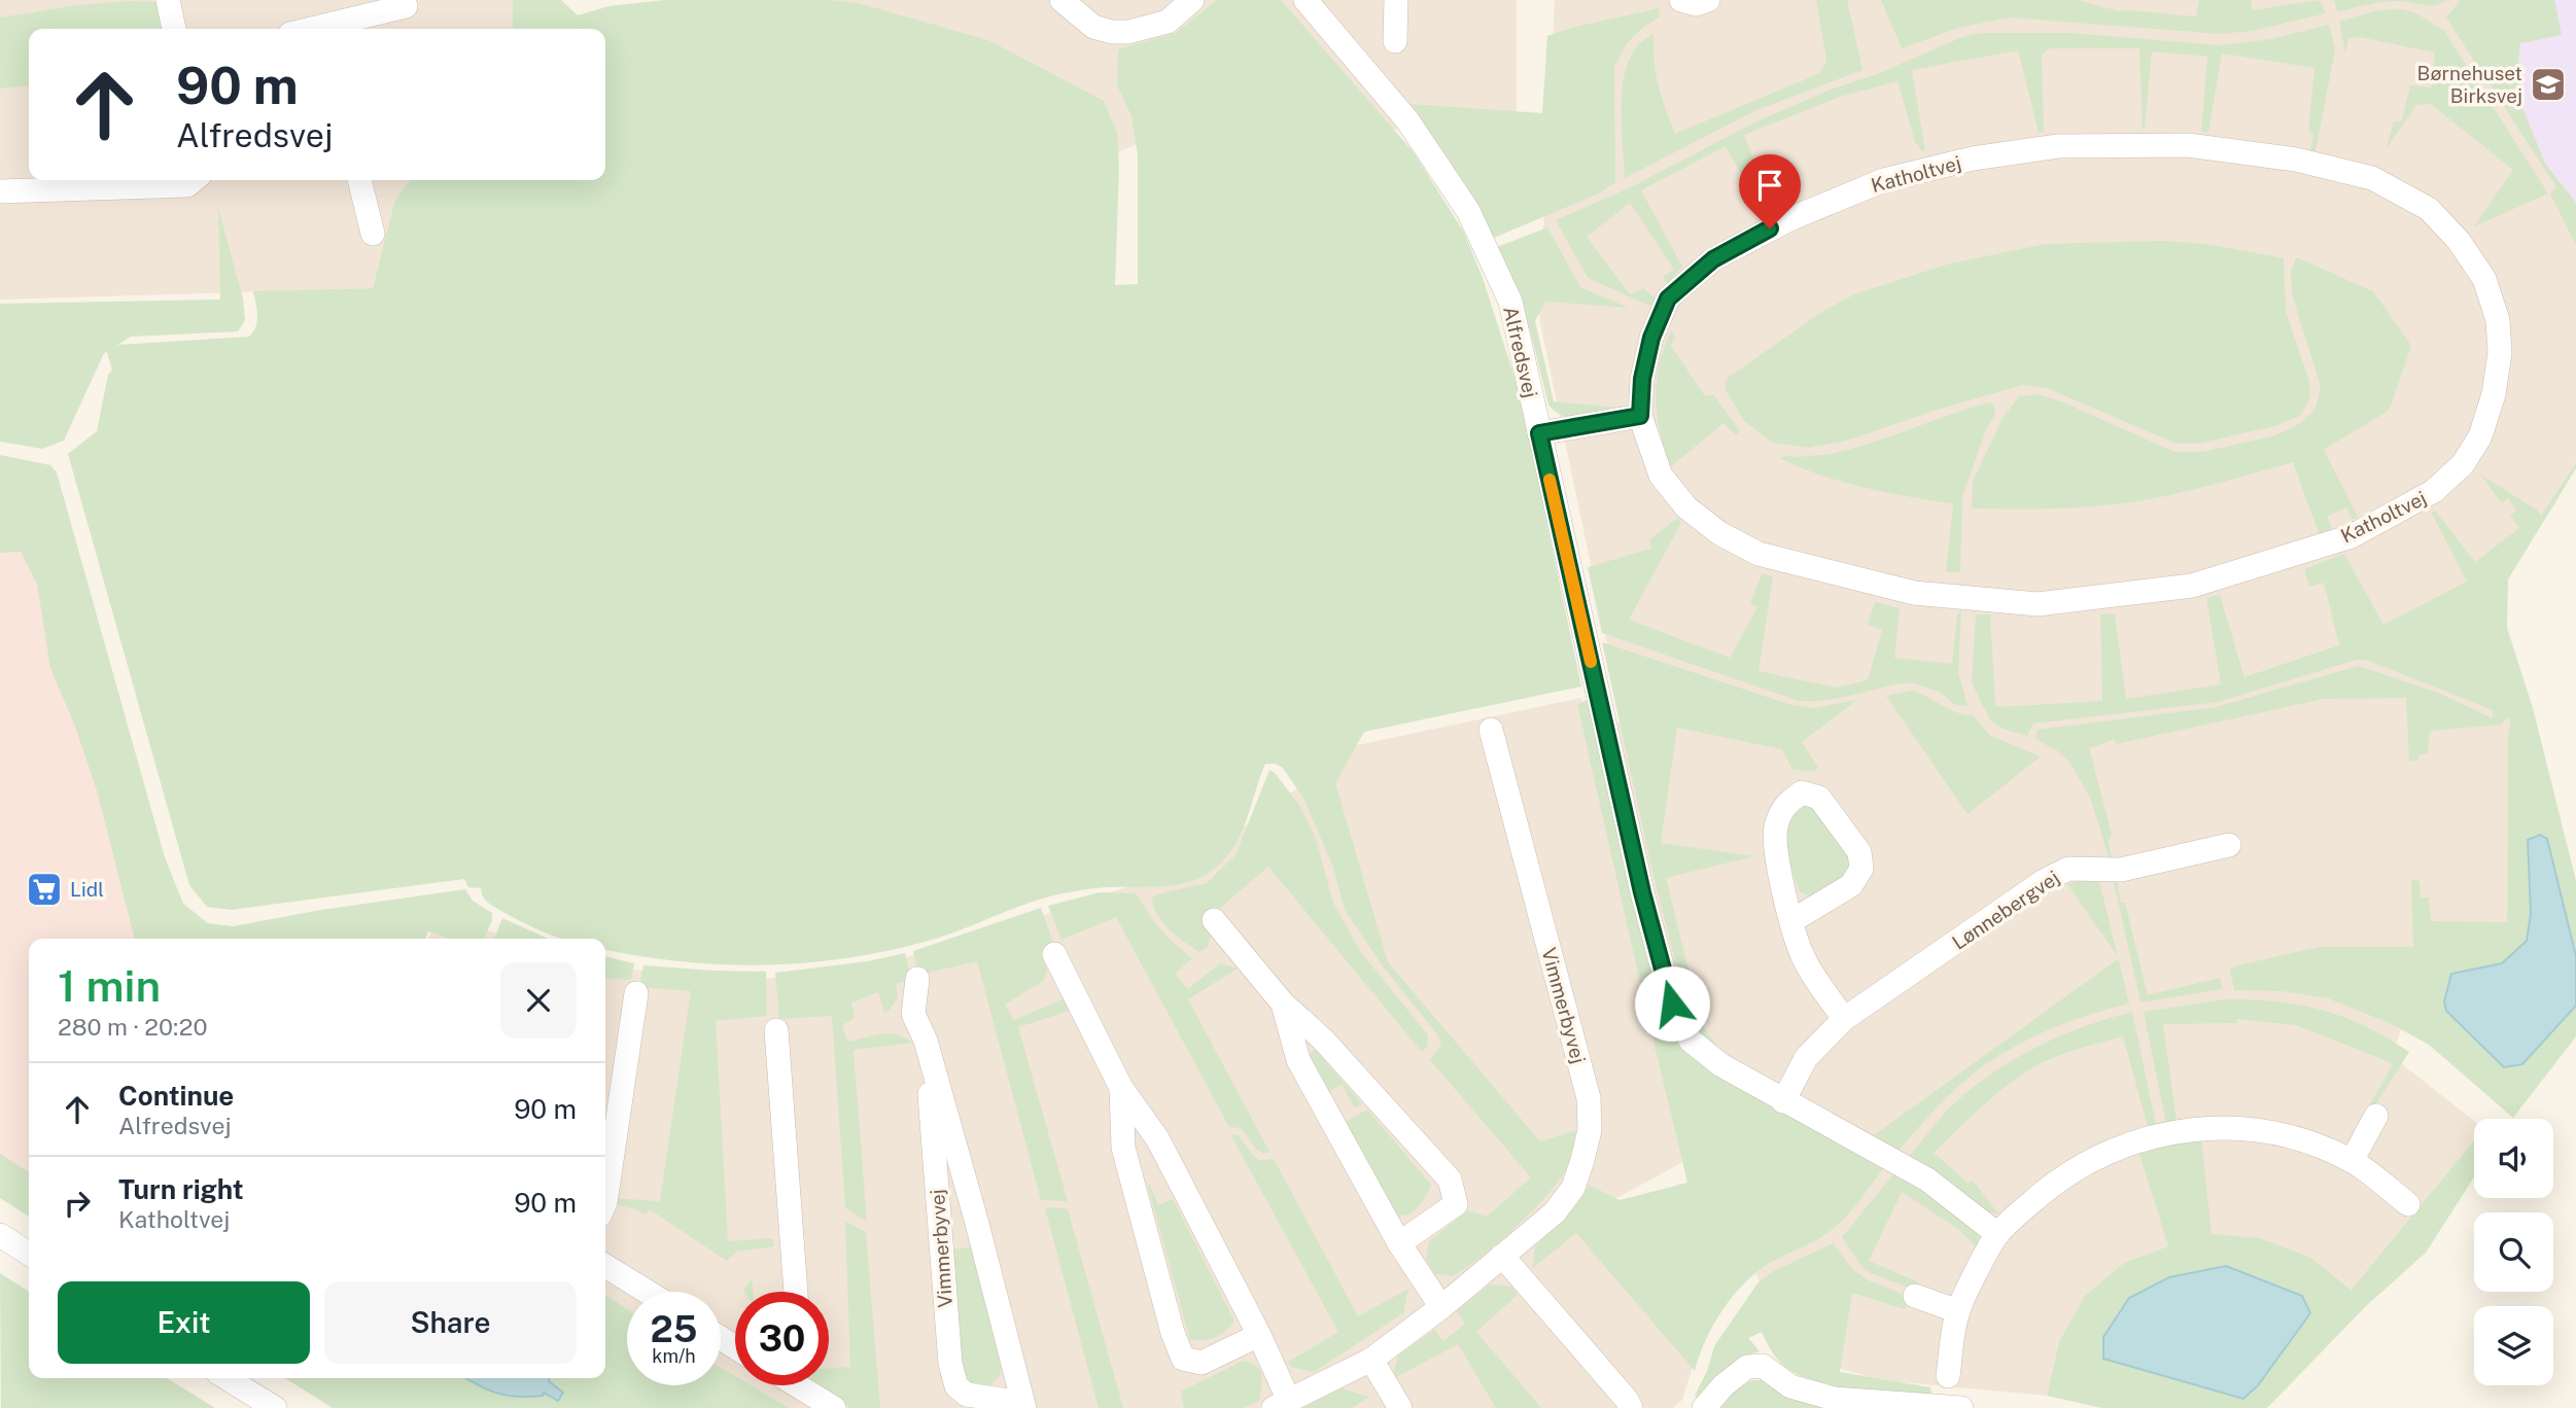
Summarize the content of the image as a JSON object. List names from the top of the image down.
{
  "streets": {
    "street": [
      "Katholtvej",
      "Alfredsvej",
      "Lønnebergvej",
      "Vimmerbyvej"
    ]
  },
  "crossings": [
    ["Alfredsvej", "Lønnebergvej"]
  ],
  "places": {
    "school or university": ["Børnehuset Birksvej"],
    "supermarket": ["Lidl"]
  },
  "page": {
    "turn": ["90 m", "Alfredsvej"],
    "heading": ["1 min", "280 m · 20:20"],
    "list": [
      {
        "name": "Continue",
        "note": "Alfredsvej",
        "value": "90 m"
      },
      {
        "name": "Turn right",
        "note": "Katholtvej",
        "value": "90 m"
      }
    ],
    "buttons": ["Exit", "Share"],
    "speed": "25 km/h",
    "limit": "30"
  }
}
